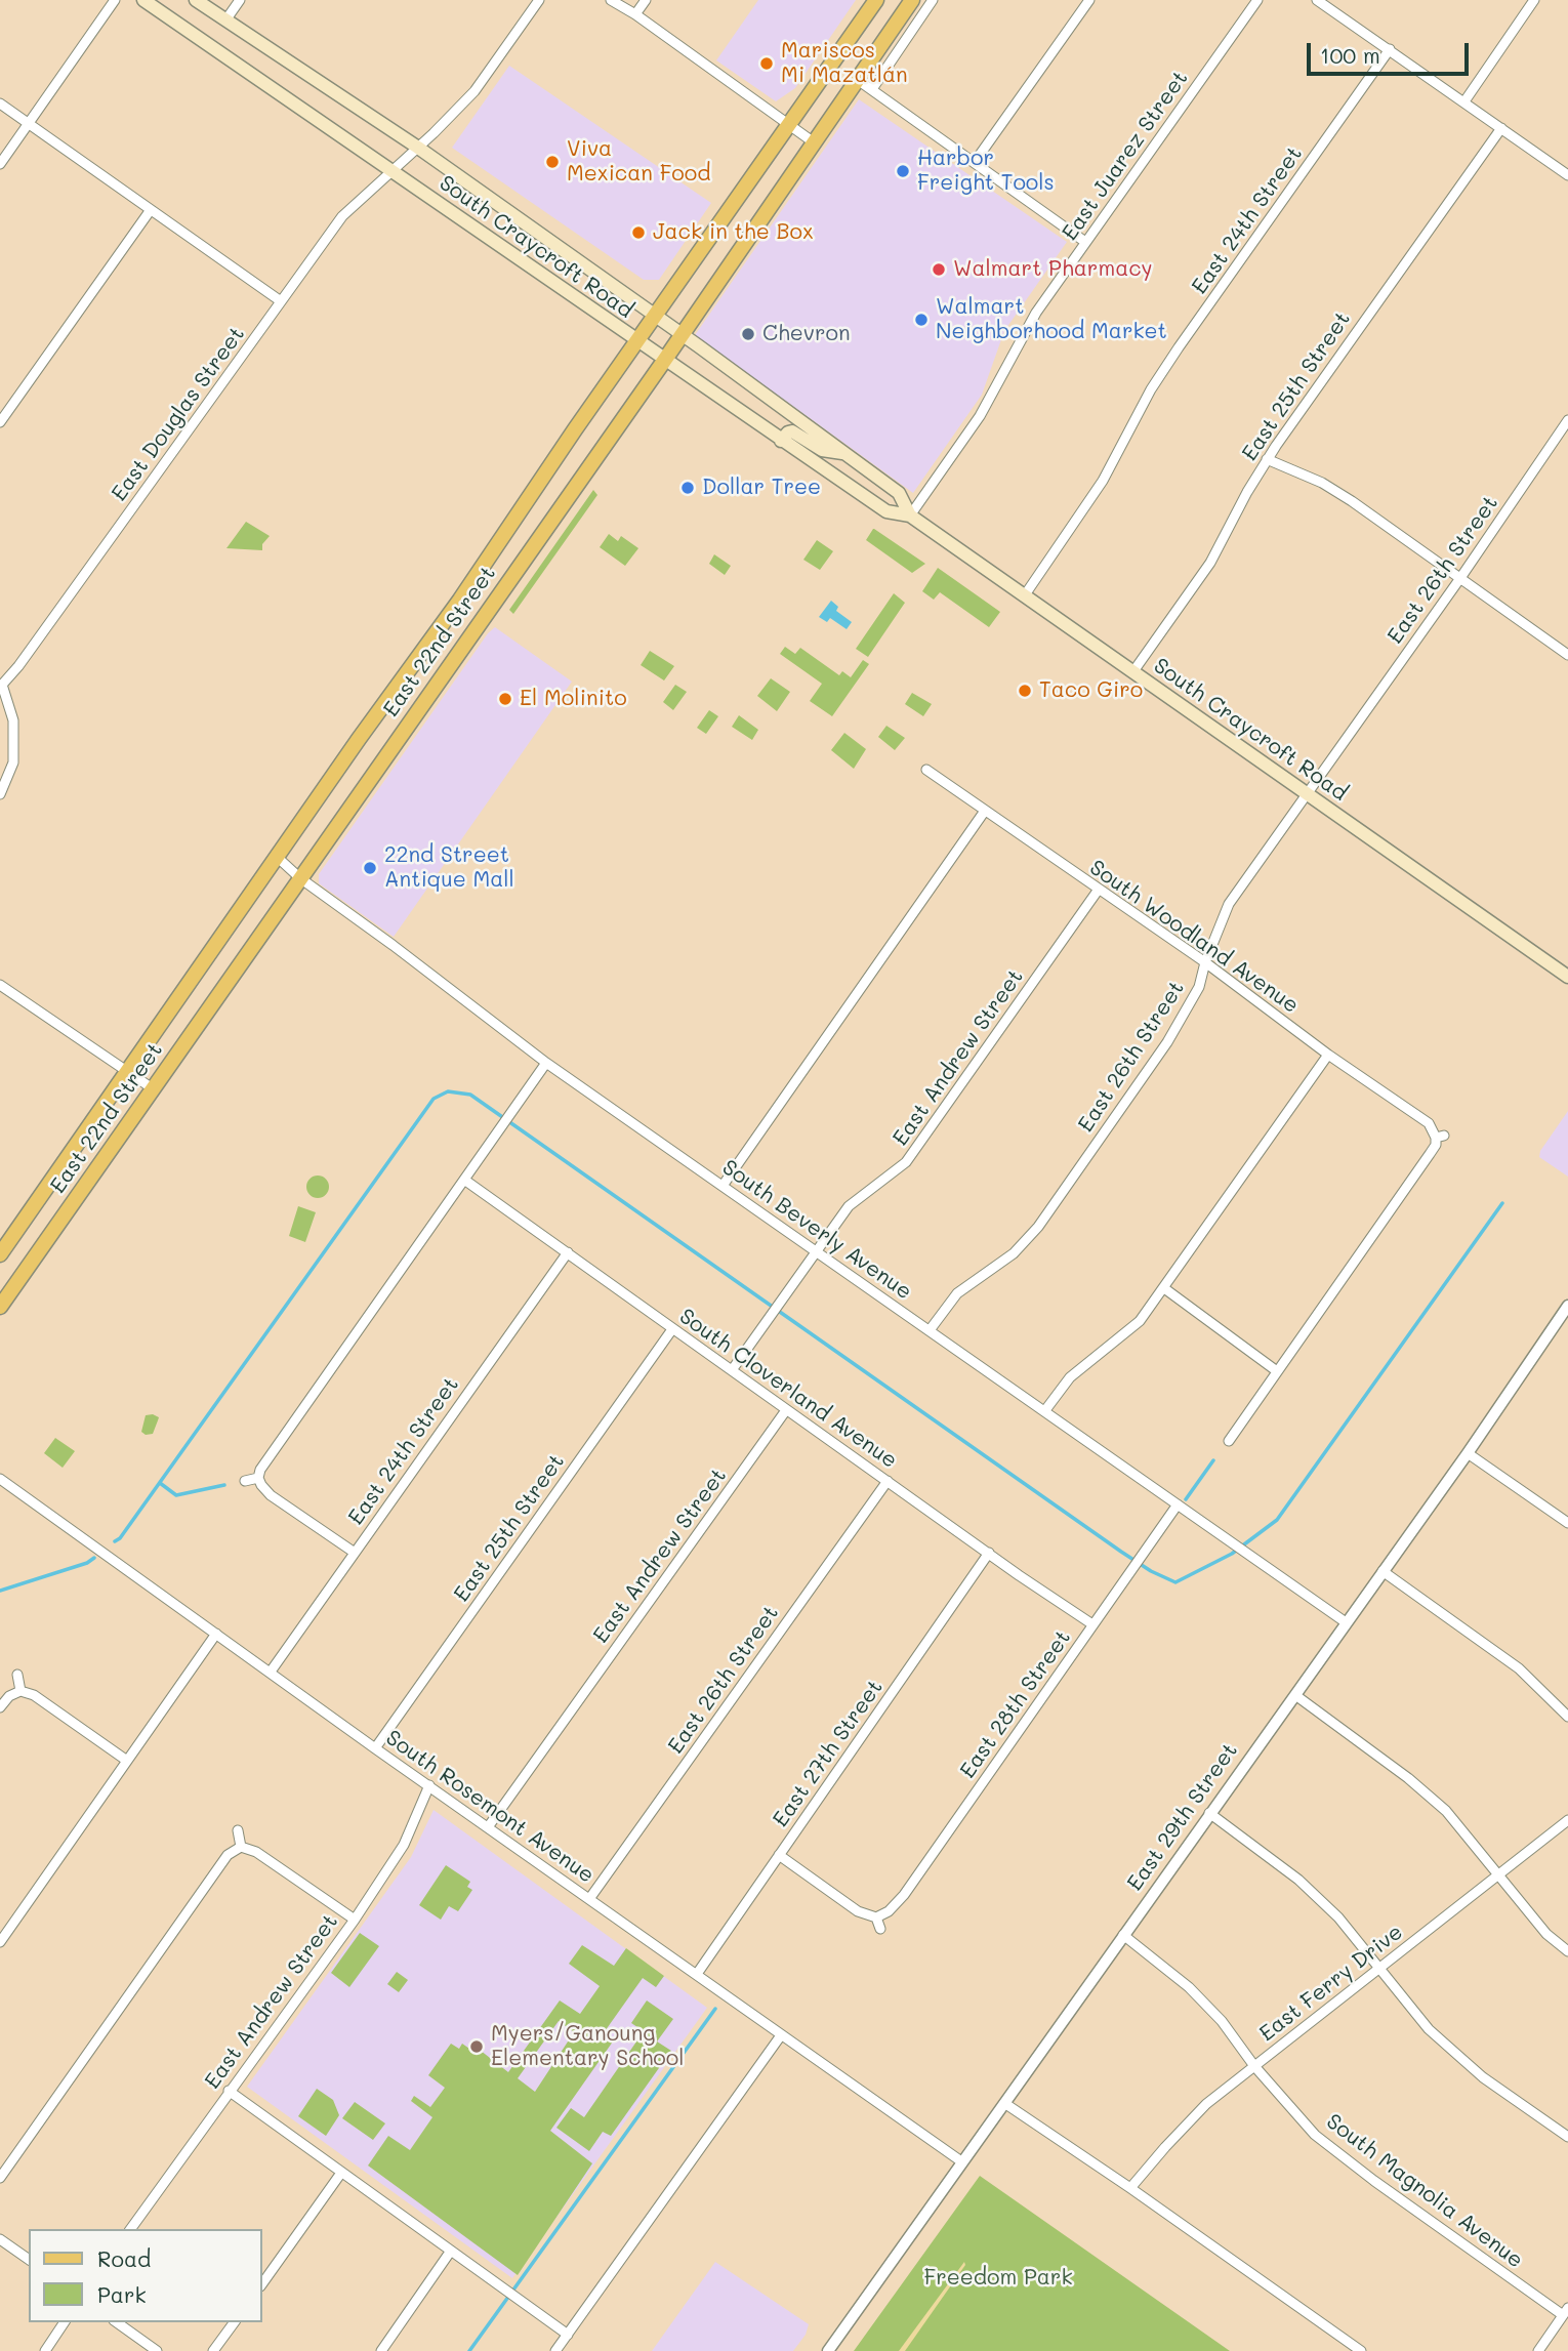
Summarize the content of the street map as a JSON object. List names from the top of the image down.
{
  "streets": {
    "main road": ["South Craycroft Road", "East 22nd Street"],
    "street": [
      "East Juarez Street",
      "East 24th Street",
      "East 25th Street",
      "East Douglas Street",
      "East 26th Street",
      "South Woodland Avenue",
      "East Andrew Street",
      "South Beverly Avenue",
      "South Cloverland Avenue",
      "East 28th Street",
      "East 27th Street",
      "South Rosemont Avenue",
      "East 29th Street",
      "East Ferry Drive",
      "South Magnolia Avenue"
    ]
  },
  "crossings": [
    ["East Juarez Street", "South Craycroft Road"],
    ["East 24th Street", "South Craycroft Road"],
    ["East 24th Street", "South Cloverland Avenue"],
    ["East 24th Street", "South Rosemont Avenue"],
    ["South Craycroft Road", "East 25th Street"],
    ["South Craycroft Road", "East Douglas Street"],
    ["South Craycroft Road", "East 26th Street"],
    ["South Craycroft Road", "East 22nd Street"],
    ["East 25th Street", "South Cloverland Avenue"],
    ["East 25th Street", "South Rosemont Avenue"],
    ["East 26th Street", "South Woodland Avenue"],
    ["East 26th Street", "South Beverly Avenue"],
    ["East 26th Street", "South Cloverland Avenue"],
    ["East 26th Street", "South Rosemont Avenue"],
    ["East 22nd Street", "South Beverly Avenue"],
    ["South Woodland Avenue", "East Andrew Street"],
    ["East Andrew Street", "South Beverly Avenue"],
    ["East Andrew Street", "South Cloverland Avenue"],
    ["East Andrew Street", "South Rosemont Avenue"],
    ["South Beverly Avenue", "East 28th Street"],
    ["South Beverly Avenue", "East 29th Street"],
    ["South Cloverland Avenue", "East 28th Street"],
    ["South Cloverland Avenue", "East 27th Street"],
    ["East 27th Street", "South Rosemont Avenue"],
    ["South Rosemont Avenue", "East 29th Street"],
    ["East 29th Street", "South Magnolia Avenue"],
    ["East Ferry Drive", "South Magnolia Avenue"]
  ],
  "parks": ["Freedom Park"],
  "places": [
    "Mariscos Mi Mazatlán",
    "Viva Mexican Food",
    "Harbor Freight Tools",
    "Jack in the Box",
    "Walmart Pharmacy",
    "Walmart Neighborhood Market",
    "Chevron",
    "Dollar Tree",
    "Taco Giro",
    "El Molinito",
    "22nd Street Antique Mall",
    "Myers/Ganoung Elementary School"
  ],
  "legend": ["Road", "Park"],
  "scale_bar": "100 m"
}
